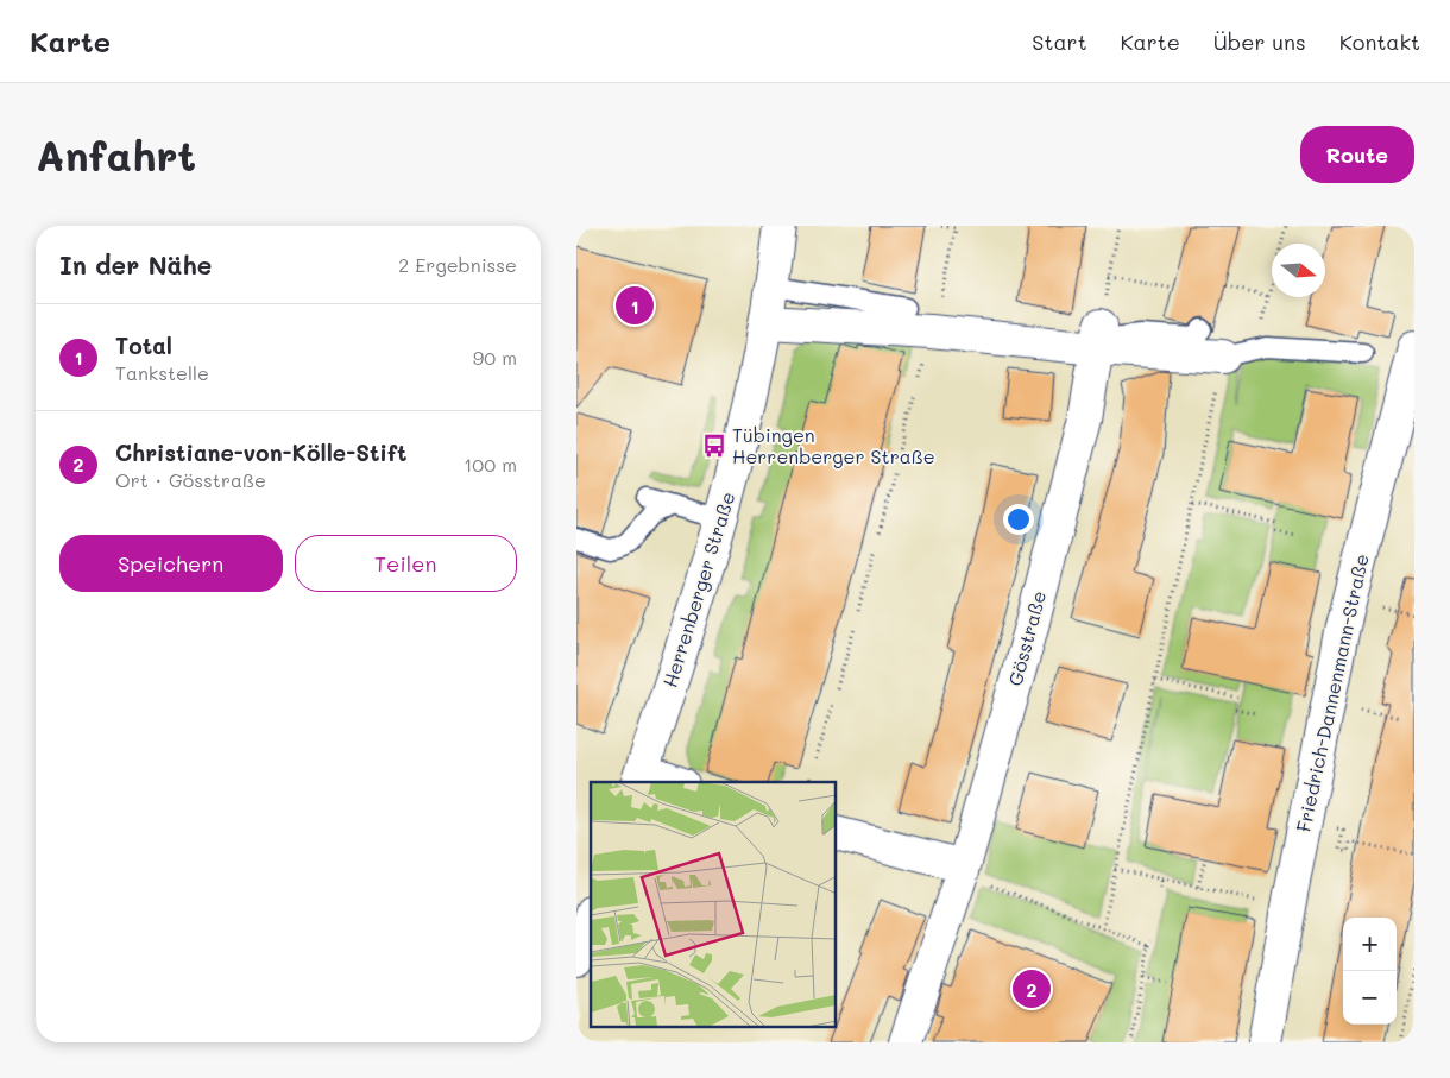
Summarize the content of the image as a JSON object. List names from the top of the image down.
{
  "streets": {
    "street": ["Herrenberger Straße", "Gösstraße", "Friedrich-Dannenmann-Straße"]
  },
  "places": {
    "bus stop": ["Tübingen Herrenberger Straße"]
  },
  "north": "right",
  "page": {
    "header": "Karte",
    "nav": [
      "Start",
      "Karte",
      "Über uns",
      "Kontakt"
    ],
    "buttons": [
      "Route",
      ["Speichern", "Teilen"]
    ],
    "title": "Anfahrt",
    "heading": ["In der Nähe", "2 Ergebnisse"],
    "pins": ["1", "2"],
    "list": [
      {
        "mark": "1",
        "name": "Total",
        "note": "Tankstelle",
        "value": "90 m"
      },
      {
        "mark": "2",
        "name": "Christiane-von-Kölle-Stift",
        "note": "Ort · Gösstraße",
        "value": "100 m"
      }
    ],
    "map_buttons": ["+", "−"]
  }
}
